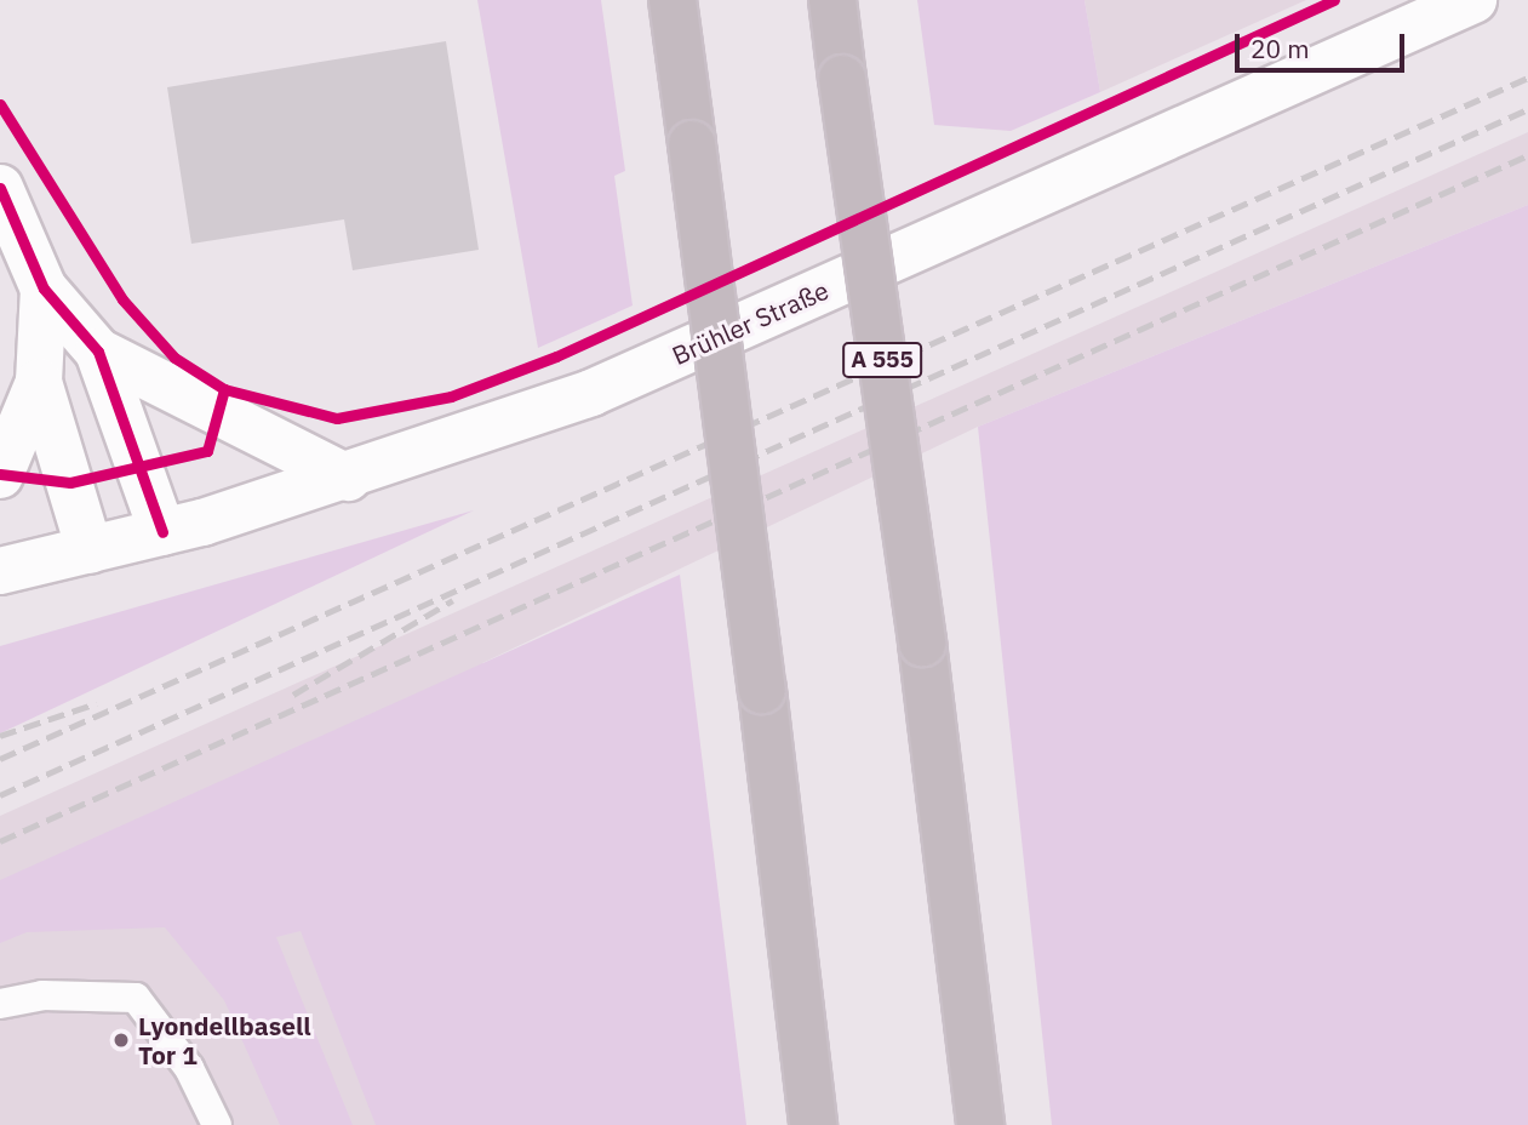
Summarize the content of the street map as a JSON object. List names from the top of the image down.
{
  "streets": {
    "highway": ["A 555"],
    "main road": ["Brühler Straße"]
  },
  "places": ["Lyondellbasell Tor 1"],
  "scale_bar": "20 m"
}
